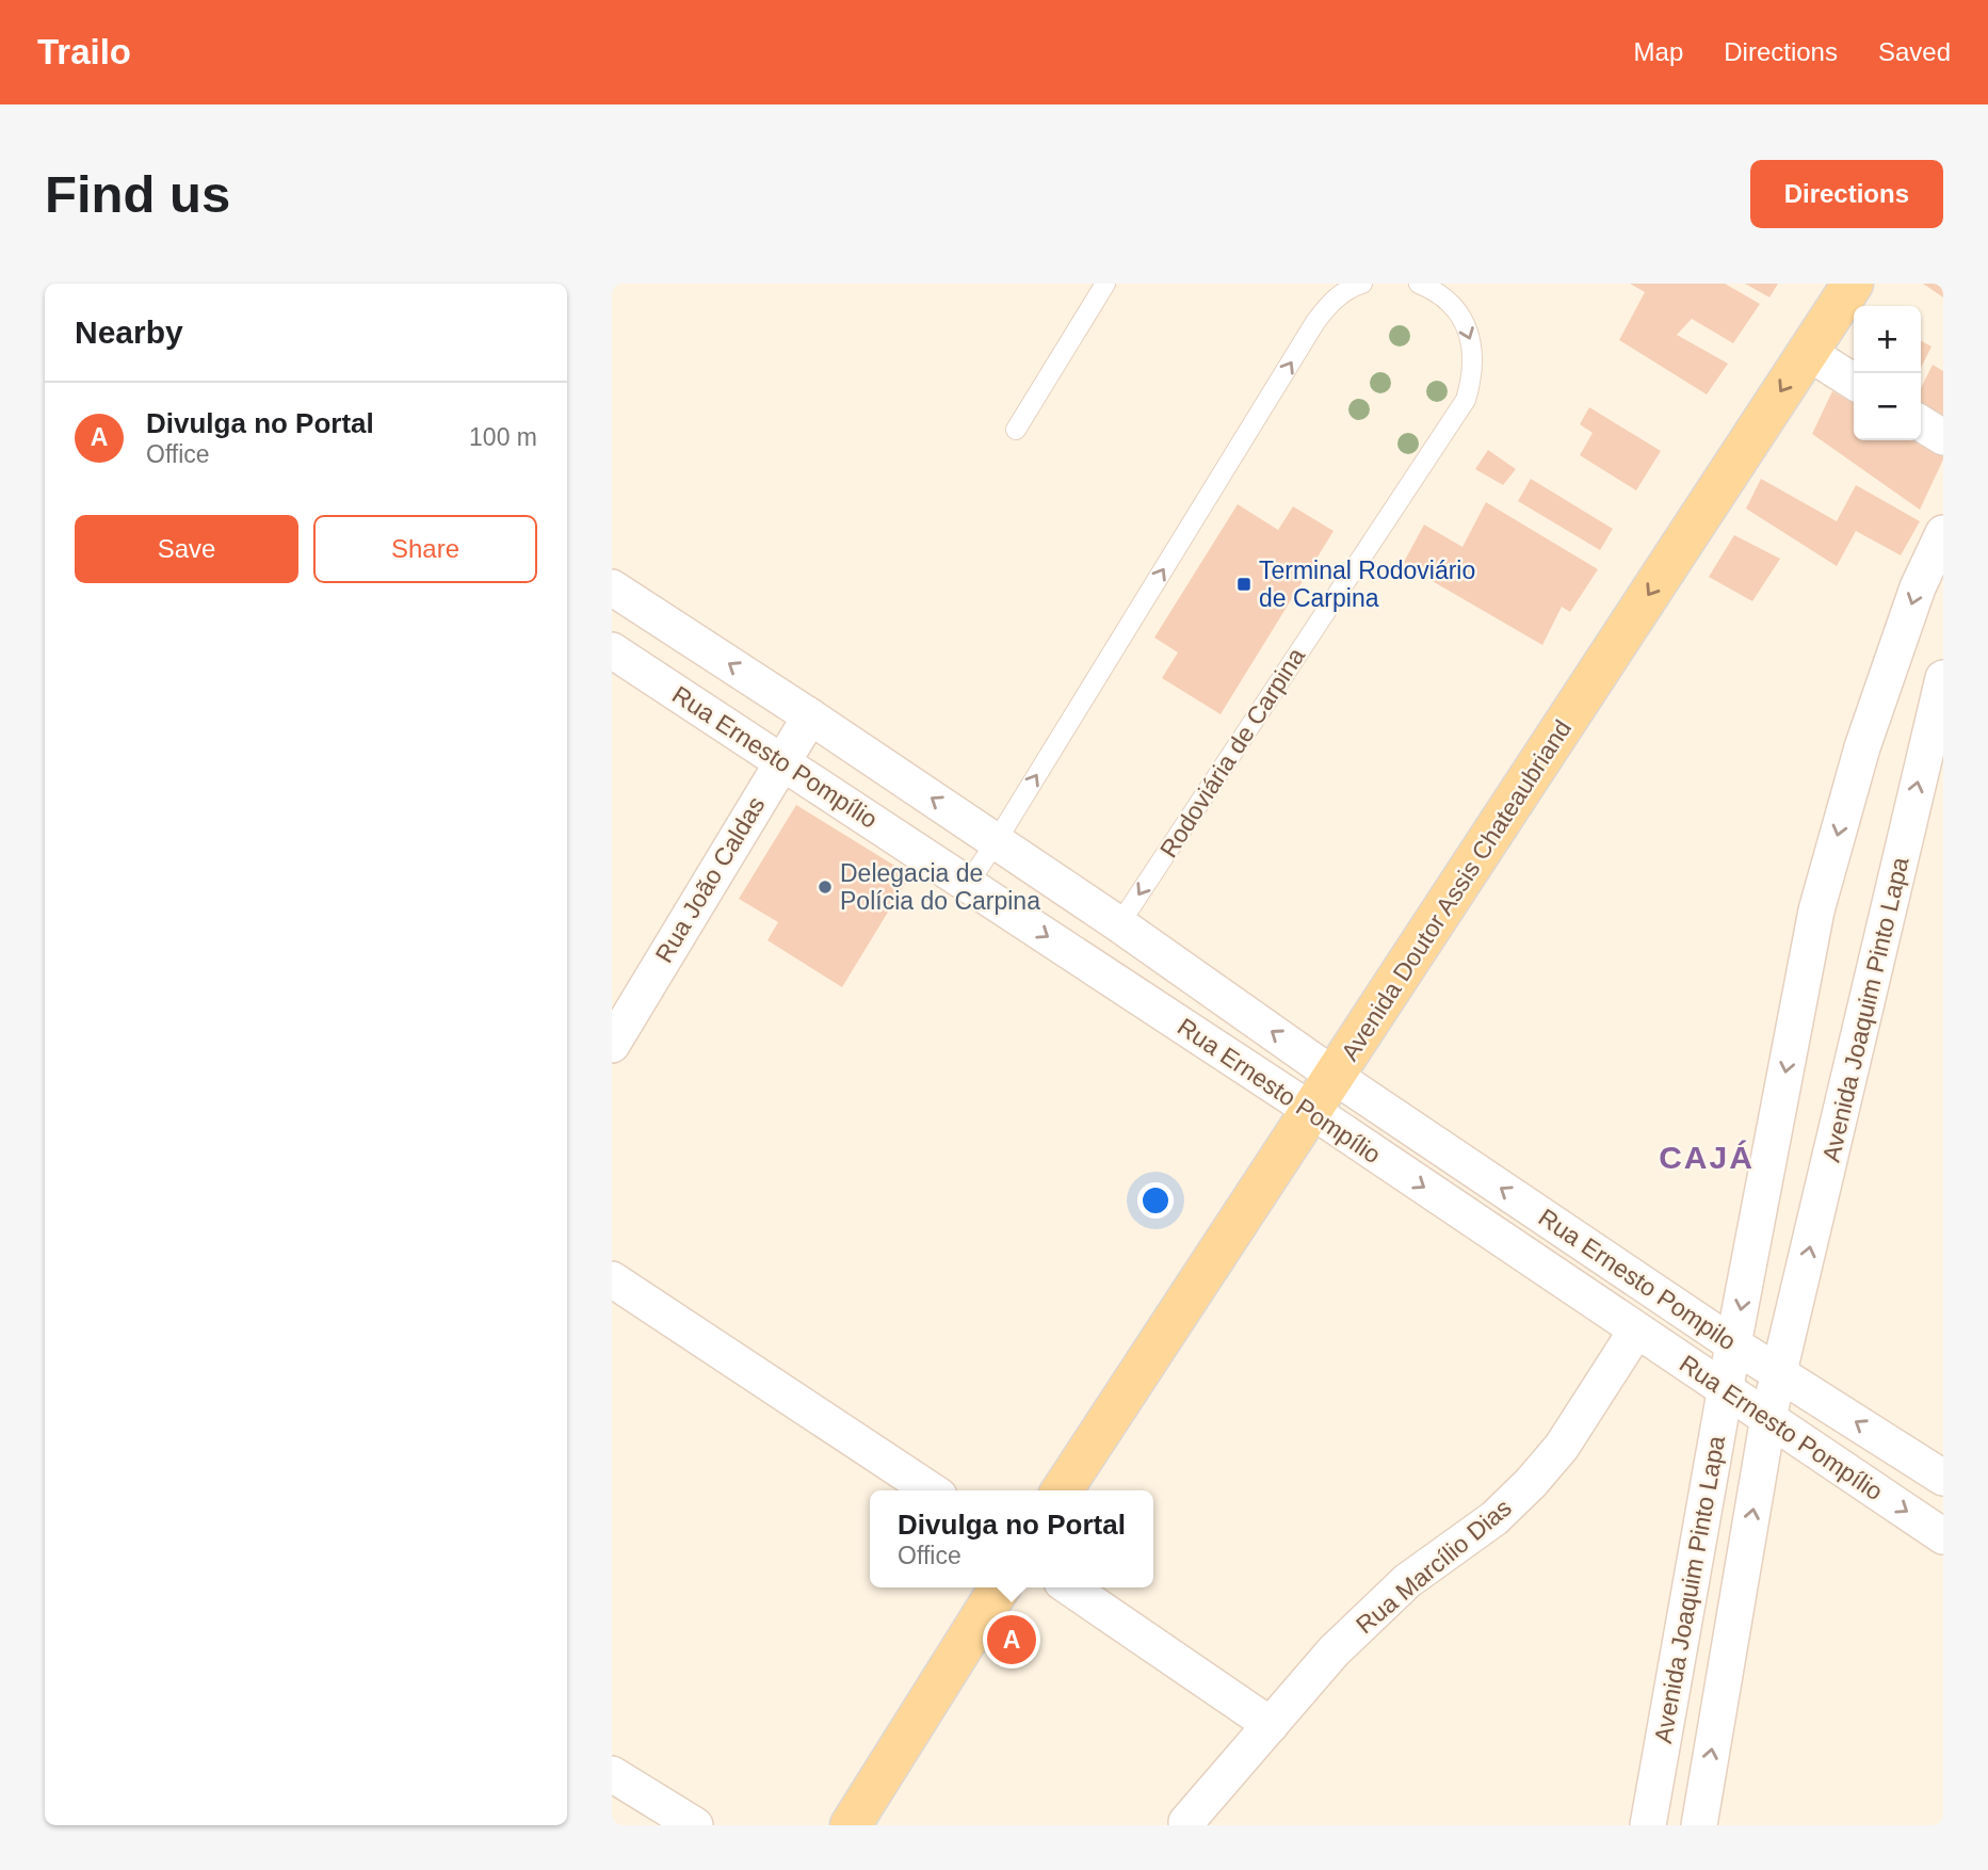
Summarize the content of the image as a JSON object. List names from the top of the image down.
{
  "streets": {
    "main road": ["Avenida Doutor Assis Chateaubriand"],
    "street": [
      "Rua Ernesto Pompílio",
      "Rua João Caldas",
      "Avenida Joaquim Pinto Lapa",
      "Rua Ernesto Pompilo",
      "Rua Marcílio Dias"
    ],
    "lane": ["Rodoviária de Carpina"]
  },
  "crossings": [
    ["Rodoviária de Carpina", "Rua Ernesto Pompílio"],
    ["Rua Ernesto Pompílio", "Rua João Caldas"],
    ["Rua Ernesto Pompílio", "Avenida Doutor Assis Chateaubriand"],
    ["Rua Ernesto Pompílio", "Avenida Joaquim Pinto Lapa"],
    ["Rua Ernesto Pompílio", "Rua Ernesto Pompilo"],
    ["Rua Ernesto Pompílio", "Rua Marcílio Dias"],
    ["Avenida Doutor Assis Chateaubriand", "Rua Ernesto Pompilo"],
    ["Avenida Joaquim Pinto Lapa", "Rua Ernesto Pompilo"]
  ],
  "one_way": ["Avenida Doutor Assis Chateaubriand", "Rua Ernesto Pompilo"],
  "districts": ["CAJÁ"],
  "places": {
    "transit": ["Terminal Rodoviário de Carpina"],
    "other": ["Delegacia de Polícia do Carpina"]
  },
  "page": {
    "header": "Trailo",
    "nav": ["Map", "Directions", "Saved"],
    "buttons": [
      "Directions",
      ["Save", "Share"]
    ],
    "title": "Find us",
    "heading": "Nearby",
    "map_buttons": ["+", "−"],
    "list": [
      {
        "mark": "A",
        "name": "Divulga no Portal",
        "note": "Office",
        "value": "100 m"
      }
    ],
    "popup": ["Divulga no Portal", "Office"],
    "pins": "A"
  }
}
